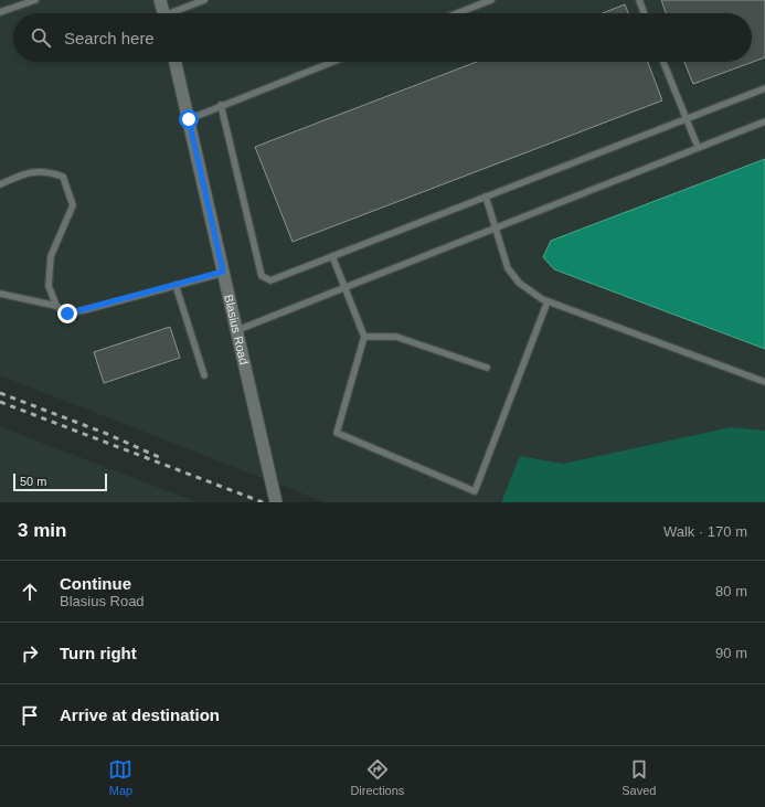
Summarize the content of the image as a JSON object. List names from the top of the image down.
{
  "streets": {
    "street": ["Blasius Road"]
  },
  "scale_bar": "50 m",
  "page": {
    "search": "Search here",
    "scale": "50 m",
    "heading": ["3 min", "Walk · 170 m"],
    "list": [
      ["Continue", "Blasius Road", "80 m"],
      ["Turn right", "90 m"],
      "Arrive at destination"
    ],
    "nav": ["Map", "Directions", "Saved"]
  }
}
